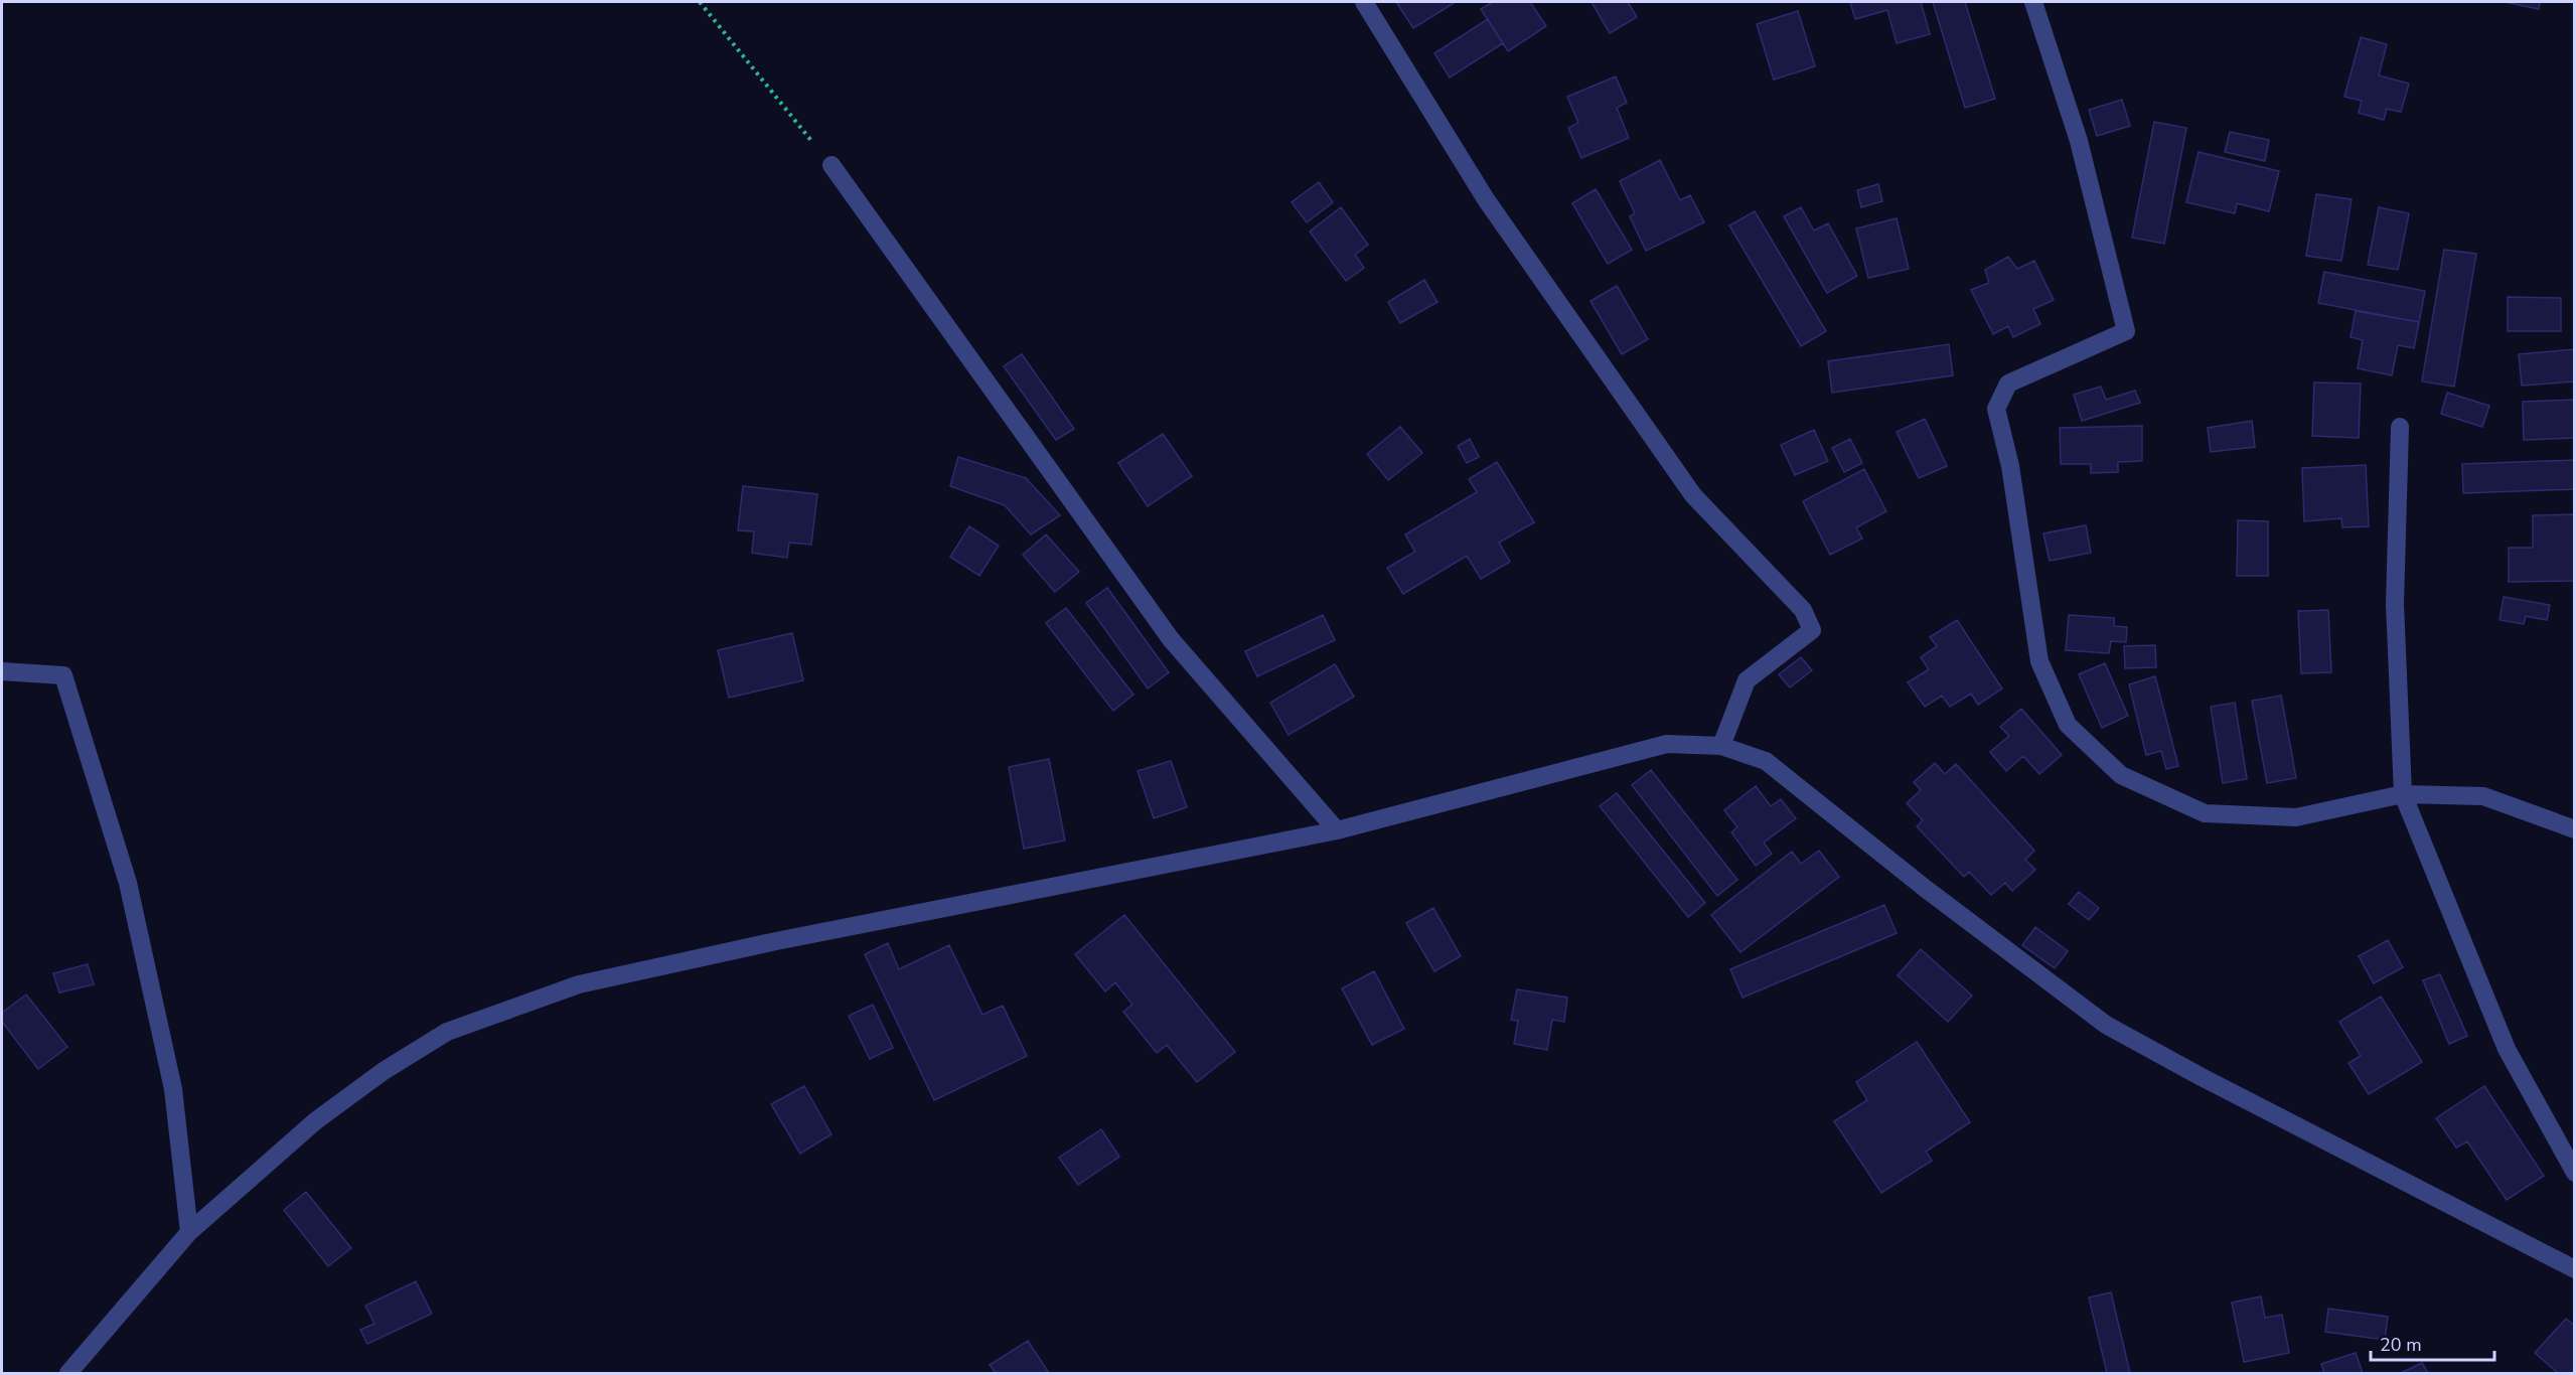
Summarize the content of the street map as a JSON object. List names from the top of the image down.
{
  "scale_bar": "20 m"
}
